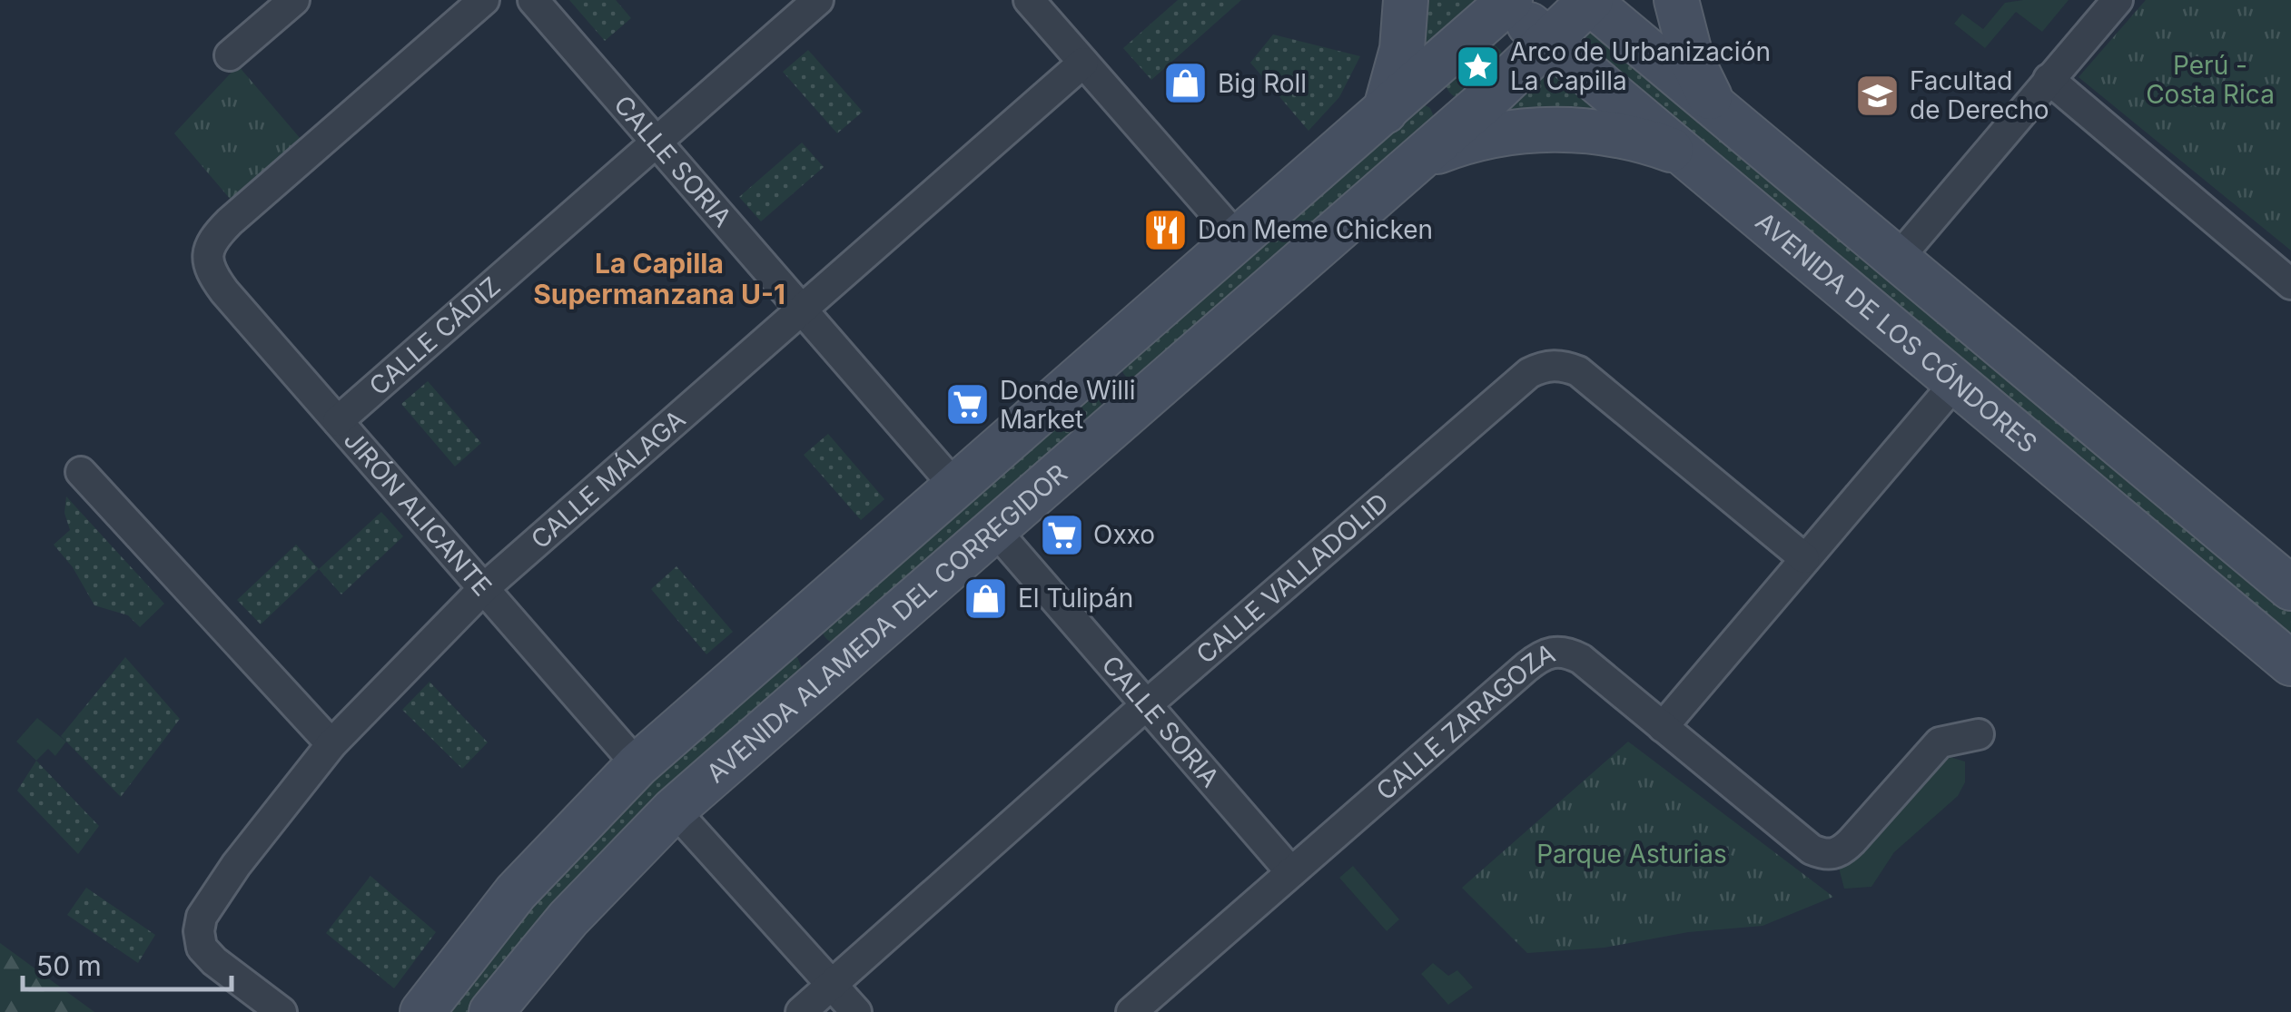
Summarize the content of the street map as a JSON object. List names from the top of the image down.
{
  "streets": {
    "main road": ["AVENIDA DE LOS CÓNDORES", "AVENIDA ALAMEDA DEL CORREGIDOR"],
    "street": [
      "CALLE SORIA",
      "CALLE CÁDIZ",
      "CALLE MÁLAGA",
      "JIRÓN ALICANTE",
      "CALLE VALLADOLID",
      "CALLE ZARAGOZA"
    ]
  },
  "crossings": [
    ["CALLE SORIA", "CALLE CÁDIZ"],
    ["CALLE SORIA", "CALLE MÁLAGA"],
    ["CALLE SORIA", "CALLE VALLADOLID"],
    ["CALLE SORIA", "AVENIDA ALAMEDA DEL CORREGIDOR"],
    ["CALLE SORIA", "CALLE ZARAGOZA"],
    ["AVENIDA DE LOS CÓNDORES", "AVENIDA ALAMEDA DEL CORREGIDOR"],
    ["CALLE CÁDIZ", "JIRÓN ALICANTE"],
    ["CALLE MÁLAGA", "JIRÓN ALICANTE"]
  ],
  "districts": ["La Capilla Supermanzana U-1"],
  "parks": ["Perú - Costa Rica", "Parque Asturias"],
  "places": {
    "place": ["Arco de Urbanización La Capilla"],
    "shop": ["Big Roll", "El Tulipán"],
    "school or university": ["Facultad de Derecho"],
    "restaurant": ["Don Meme Chicken"],
    "supermarket": ["Donde Willi Market", "Oxxo"]
  },
  "scale_bar": "50 m"
}
